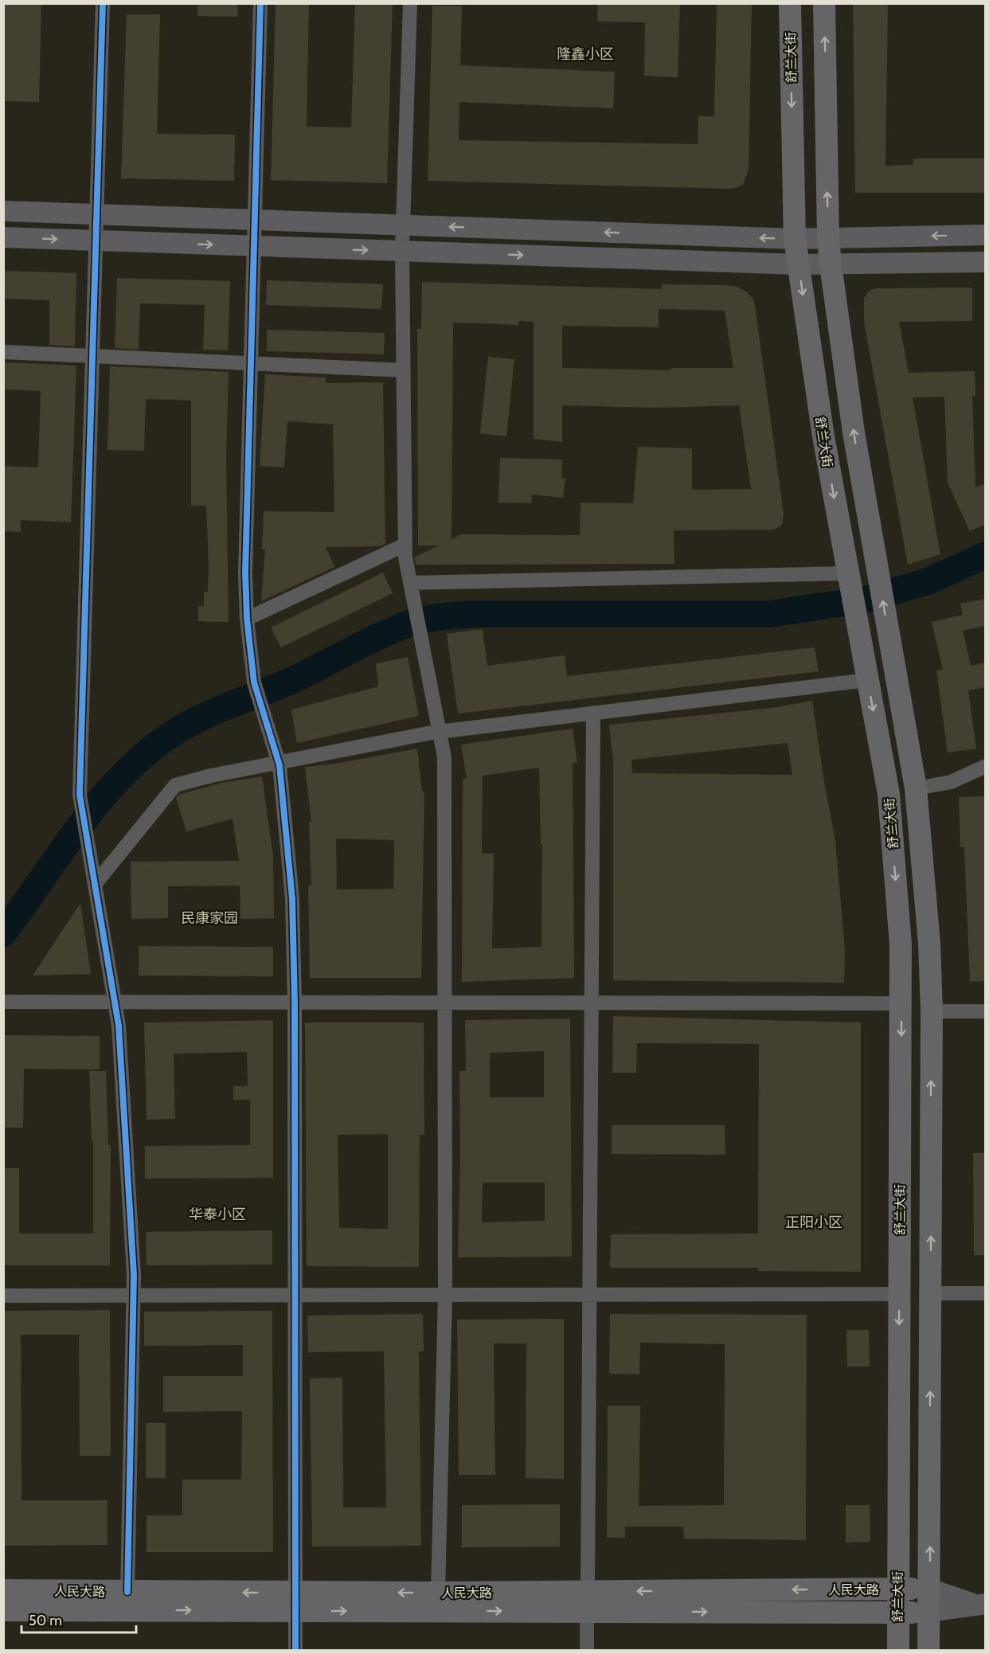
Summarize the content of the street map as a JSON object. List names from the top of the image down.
{
  "streets": {
    "main road": ["舒兰大街", "人民大路"]
  },
  "crossings": [
    ["舒兰大街", "人民大路"]
  ],
  "districts": [
    "隆鑫小区",
    "民康家园",
    "华泰小区",
    "正阳小区"
  ],
  "scale_bar": "50 m"
}
